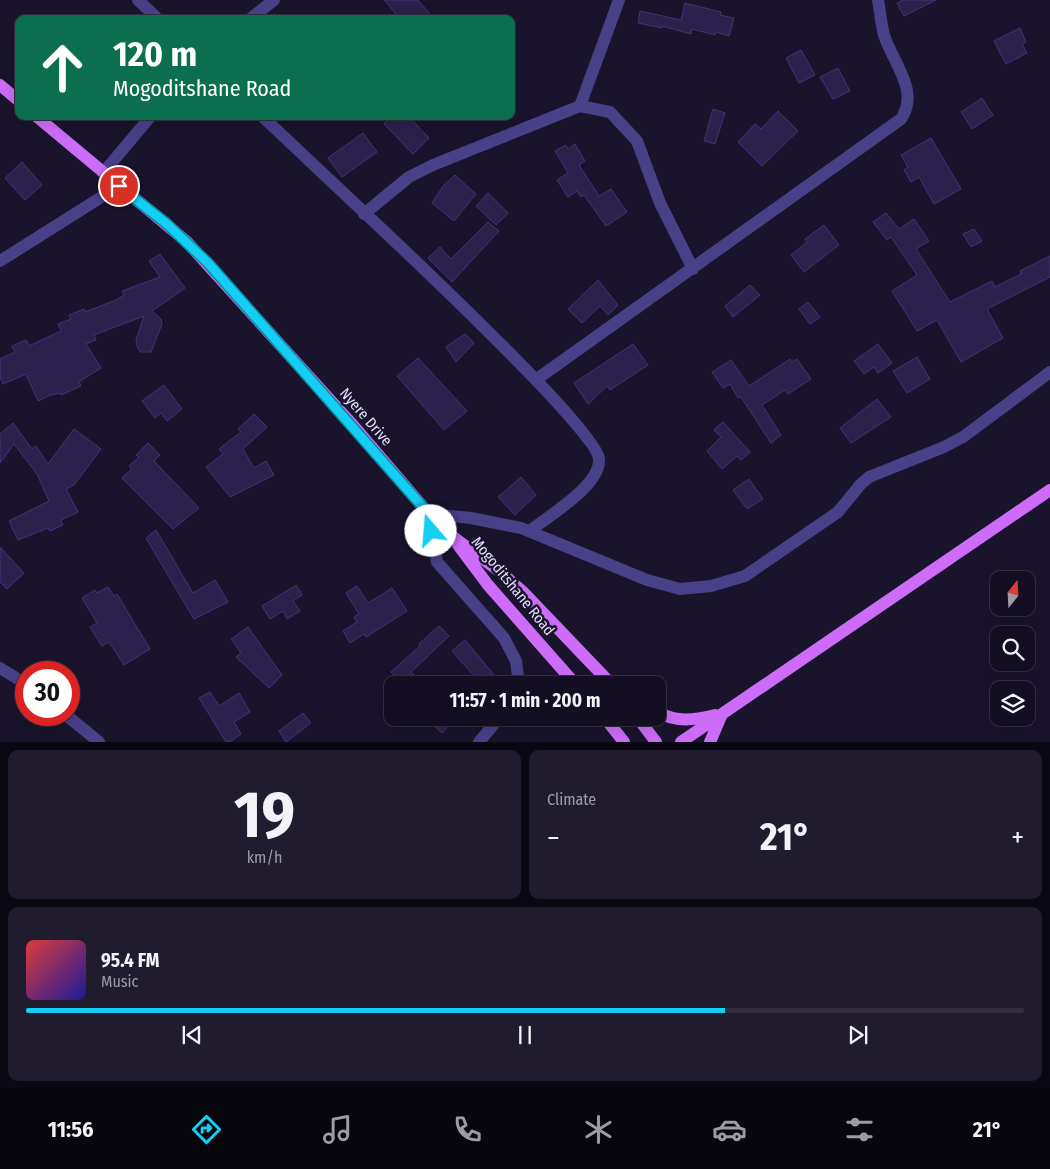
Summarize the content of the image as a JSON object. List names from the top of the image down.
{
  "streets": {
    "main road": ["Nyere Drive", "Mogoditshane Road"]
  },
  "crossings": [
    ["Nyere Drive", "Mogoditshane Road"]
  ],
  "north": "top",
  "page": {
    "turn": ["120 m", "Mogoditshane Road"],
    "limit": "30",
    "trip": "11:57 · 1 min · 200 m",
    "tile": [
      ["19", "km/h"],
      "Climate"
    ],
    "heat": ["−", "21°", "+"],
    "song": ["95.4 FM", "Music"],
    "tabs": ["11:56", "21°"]
  }
}
